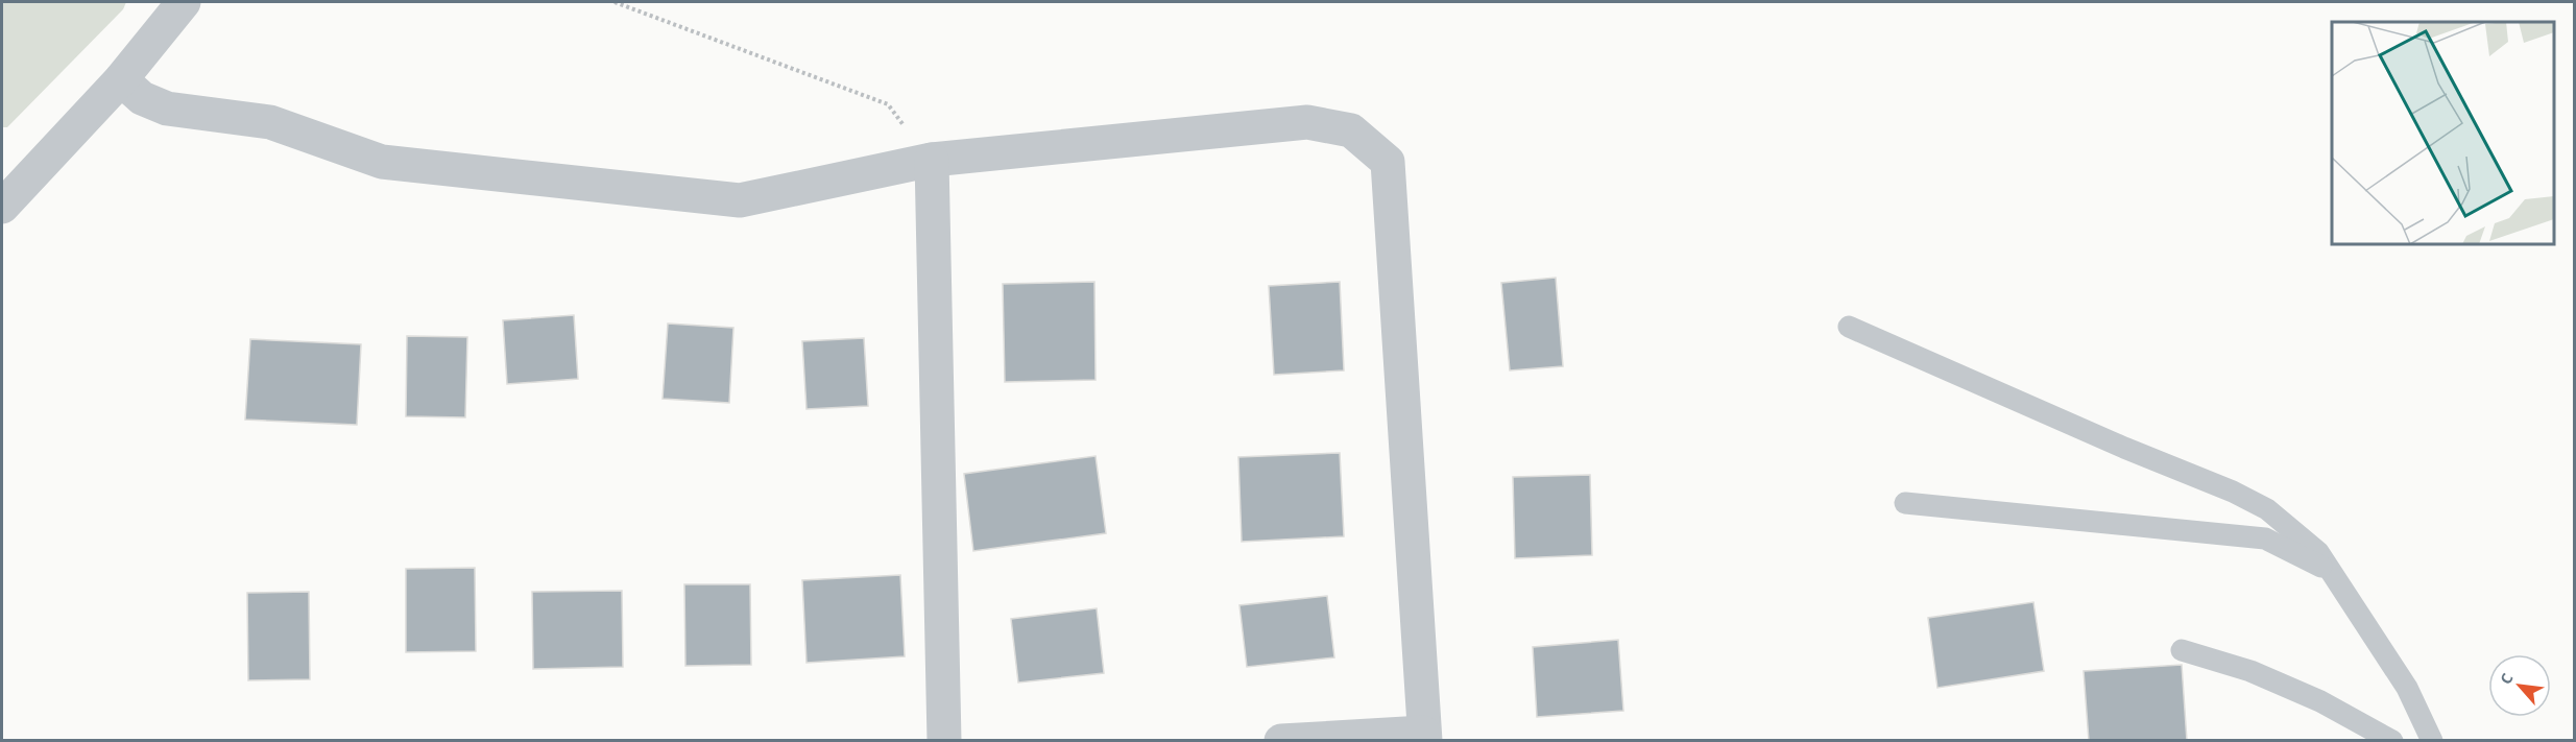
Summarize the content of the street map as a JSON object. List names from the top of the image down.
{
  "north": "top left"
}
